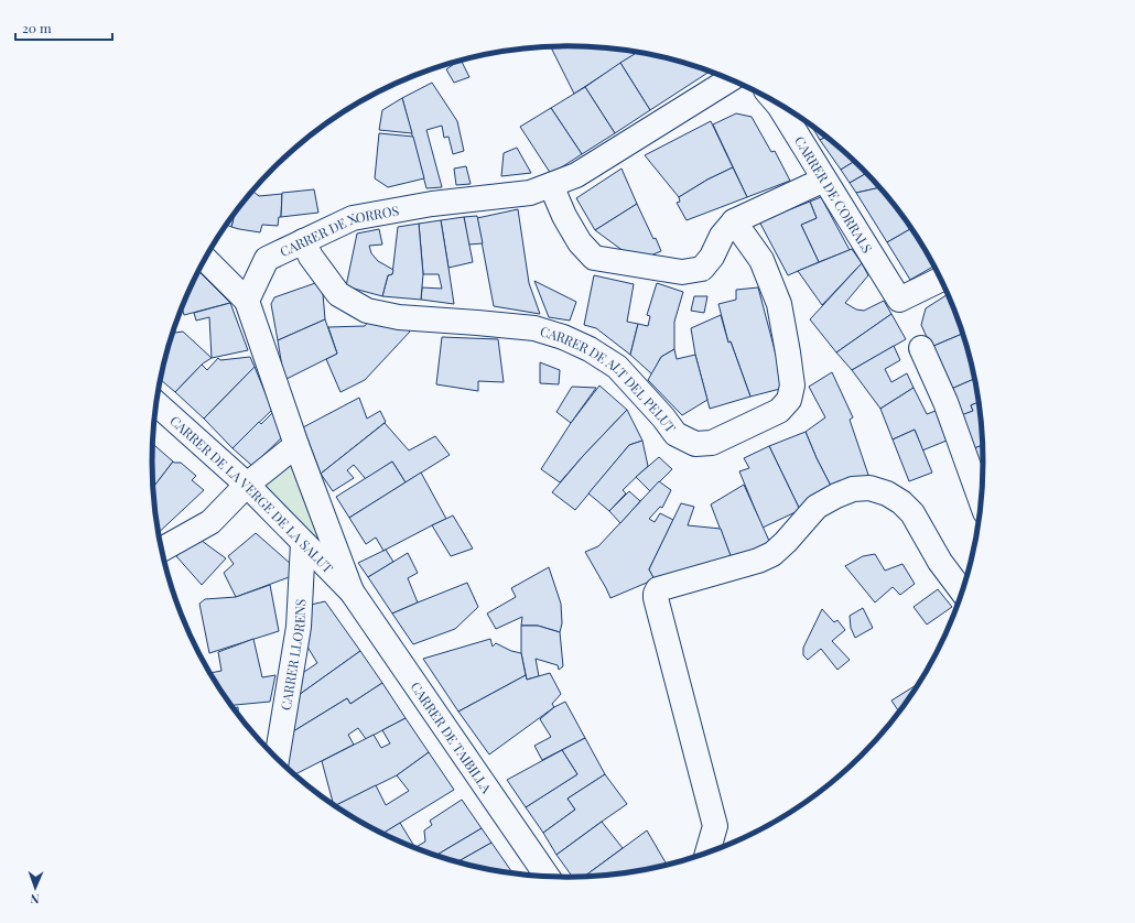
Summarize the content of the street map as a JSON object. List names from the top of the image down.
{
  "streets": {
    "street": [
      "CARRER DE CORRALS",
      "CARRER DE XORROS",
      "CARRER DE ALT DEL PELUT",
      "CARRER DE LA VERGE DE LA SALUT",
      "CARRER LLORENS",
      "CARRER DE TAIBILLA"
    ]
  },
  "crossings": [
    ["CARRER DE XORROS", "CARRER DE ALT DEL PELUT"],
    ["CARRER DE LA VERGE DE LA SALUT", "CARRER LLORENS"],
    ["CARRER DE LA VERGE DE LA SALUT", "CARRER DE TAIBILLA"]
  ],
  "scale_bar": "20 m",
  "north": "bottom"
}
